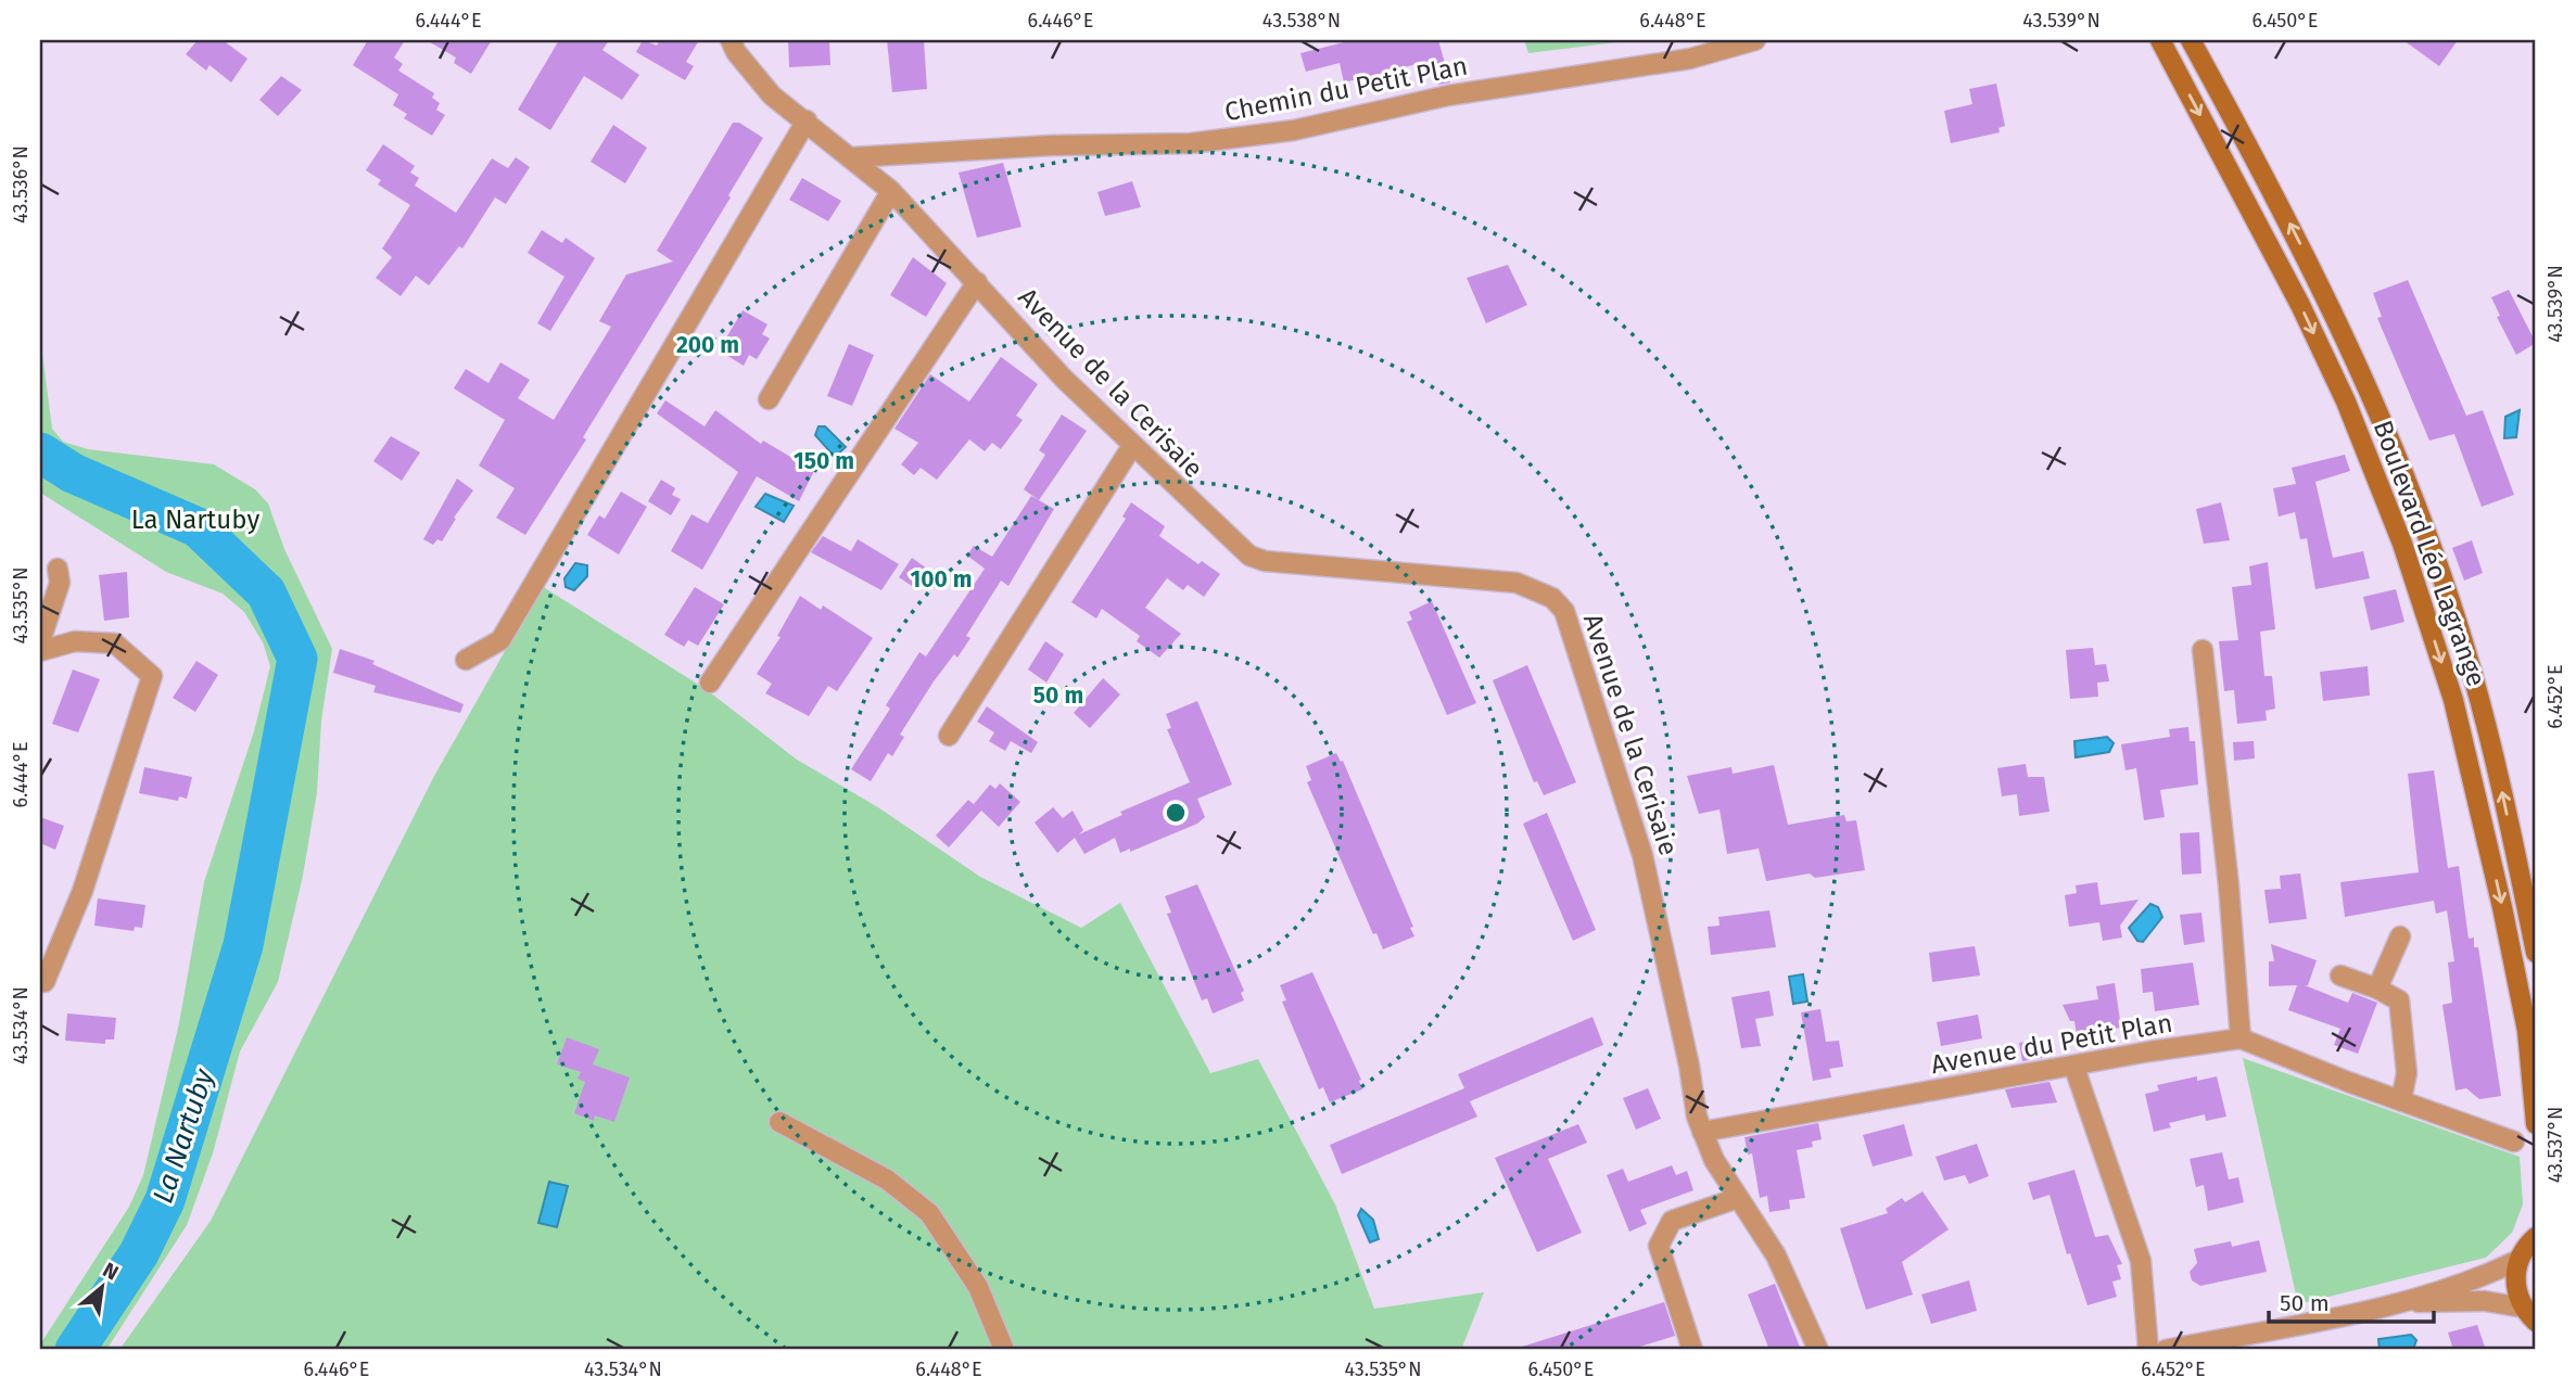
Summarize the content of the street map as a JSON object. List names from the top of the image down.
{
  "streets": {
    "main road": ["Boulevard Léo Lagrange"],
    "street": ["Chemin du Petit Plan", "Avenue de la Cerisaie", "Avenue du Petit Plan"]
  },
  "crossings": [
    ["Chemin du Petit Plan", "Avenue de la Cerisaie"],
    ["Avenue de la Cerisaie", "Avenue du Petit Plan"]
  ],
  "water": ["La Nartuby"],
  "parks": ["La Nartuby"],
  "scale_bar": "50 m",
  "north": "top right",
  "coordinates": [
    "6.444°E",
    "6.446°E",
    "43.538°N",
    "6.448°E",
    "43.539°N",
    "6.450°E",
    "43.536°N",
    "43.535°N",
    "6.452°E",
    "43.534°N",
    "43.537°N"
  ],
  "rings": [
    "200 m",
    "150 m",
    "100 m",
    "50 m"
  ]
}
